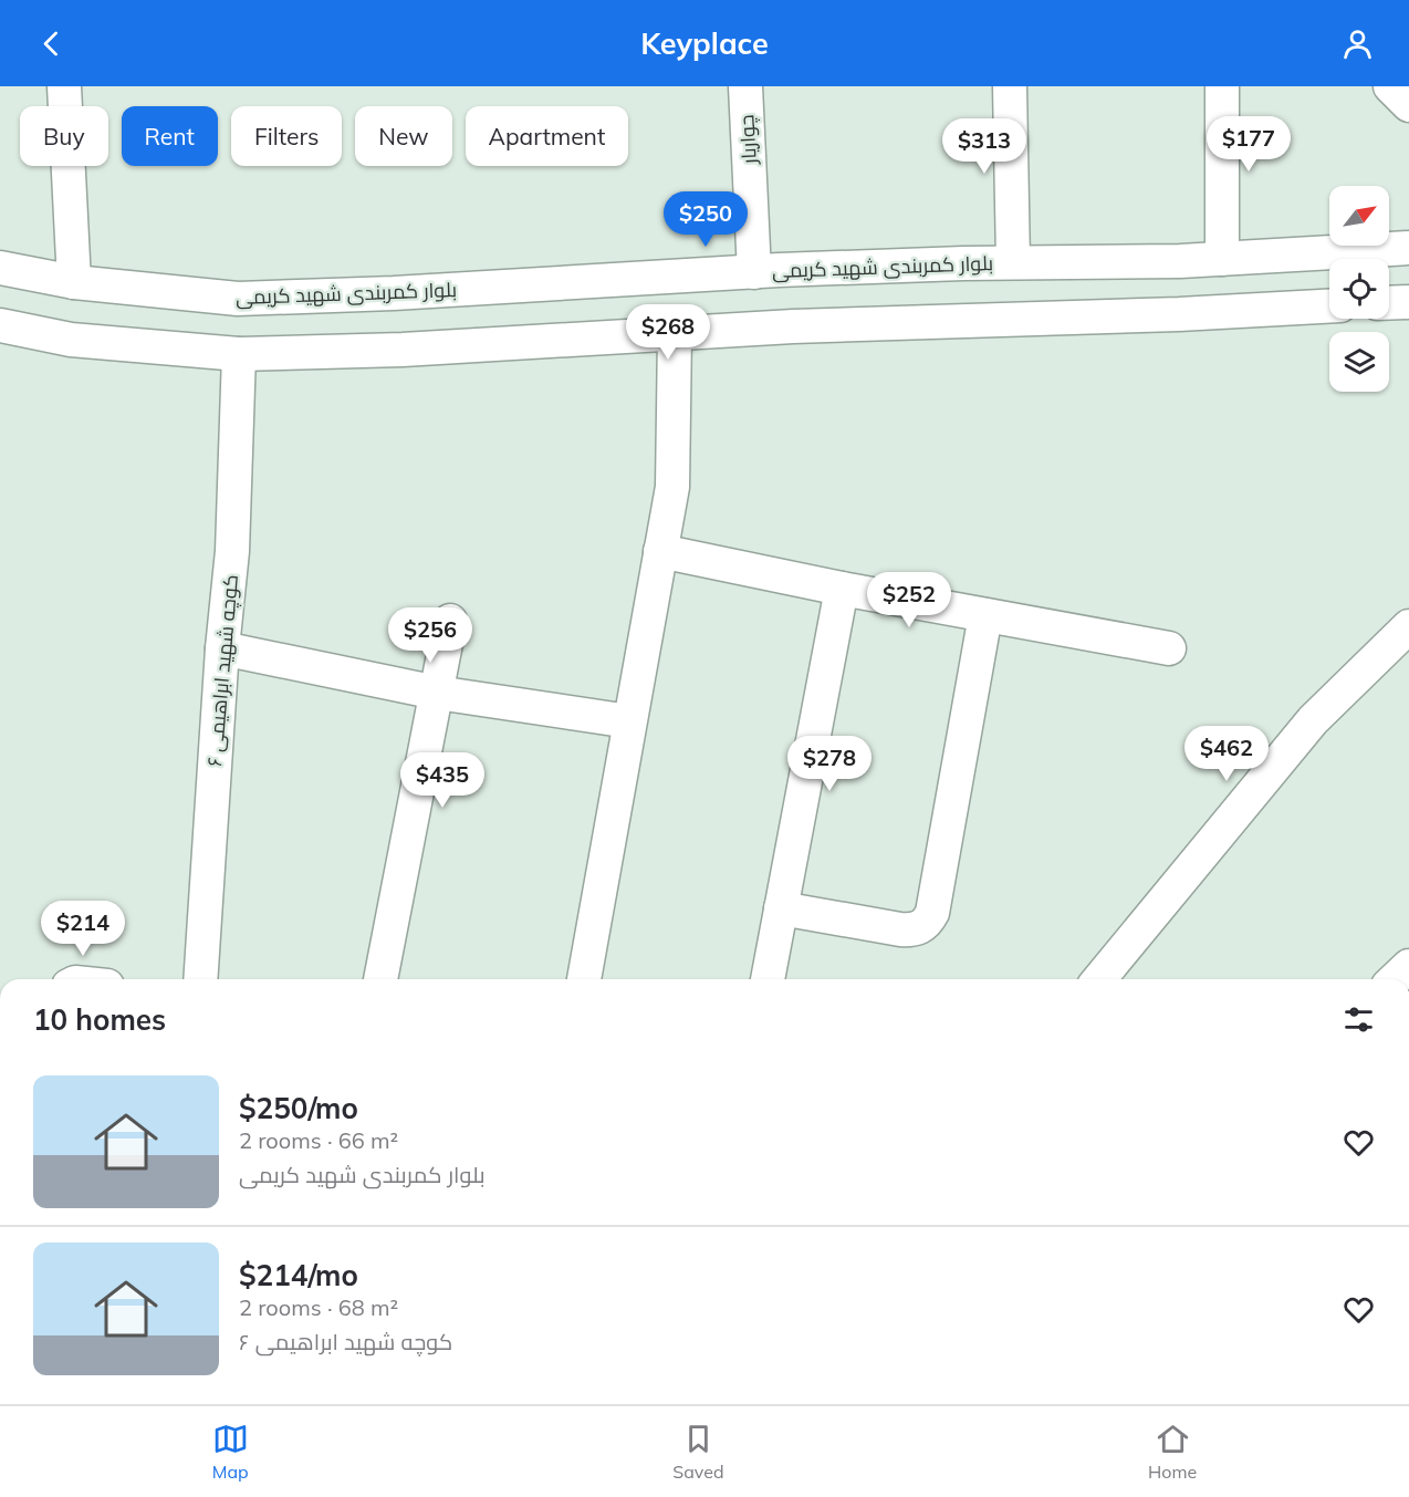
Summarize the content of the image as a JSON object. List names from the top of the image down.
{
  "streets": {
    "street": ["چواریار", "بلوار کمربندی شهید کریمی", "کوچه شهید ابراهیمی ۶"]
  },
  "crossings": [
    ["چواریار", "بلوار کمربندی شهید کریمی"]
  ],
  "north": "top right",
  "page": {
    "header": "Keyplace",
    "chip": [
      "Buy",
      "Rent",
      "Filters",
      "New",
      "Apartment"
    ],
    "price": [
      "$177",
      "$313",
      "$250",
      "$268",
      "$252",
      "$256",
      "$462",
      "$278",
      "$435",
      "$214"
    ],
    "heading": "10 homes",
    "list": [
      {
        "name": "$250/mo",
        "note": "2 rooms · 66 m² · بلوار کمربندی شهید کریمی"
      },
      {
        "name": "$214/mo",
        "note": "2 rooms · 68 m² · کوچه شهید ابراهیمی ۶"
      }
    ],
    "tabs": ["Map", "Saved", "Home"]
  }
}
